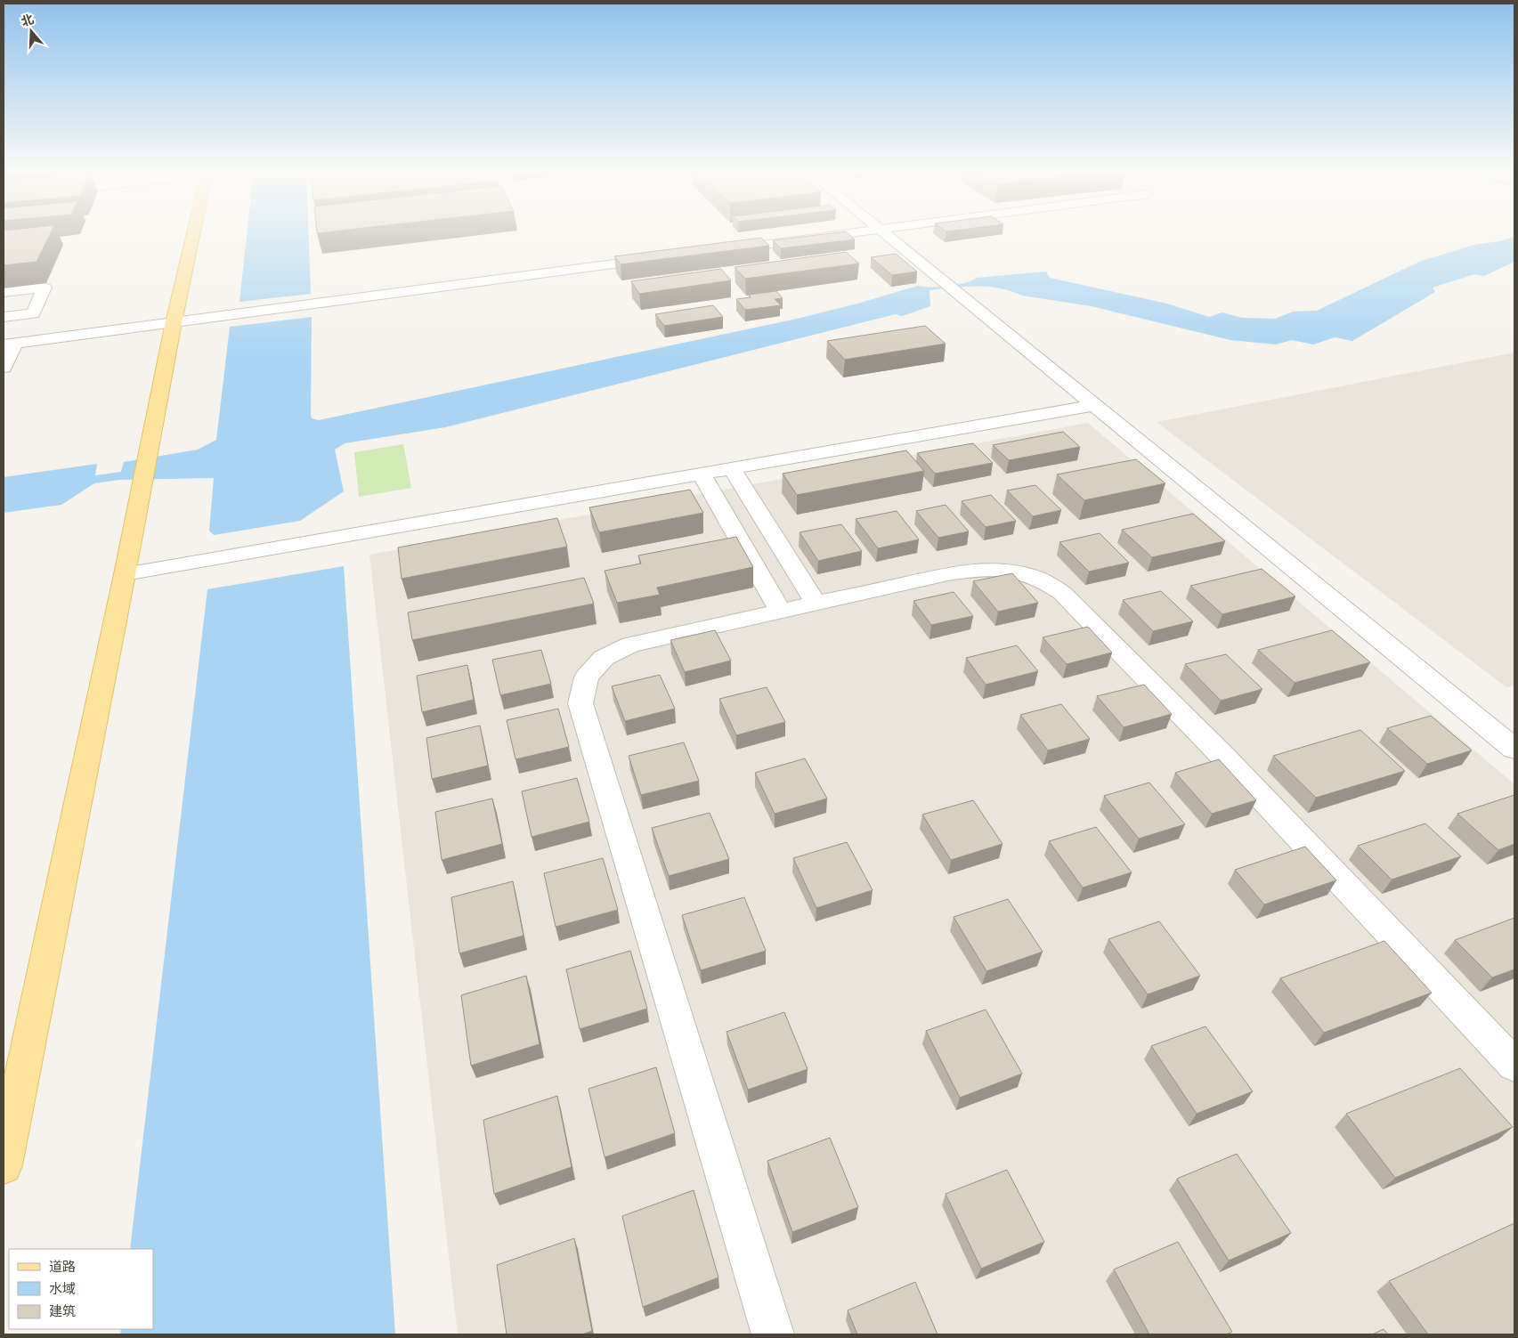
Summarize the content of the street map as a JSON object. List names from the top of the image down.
{
  "legend": ["道路", "水域", "建筑"],
  "north": "top"
}
